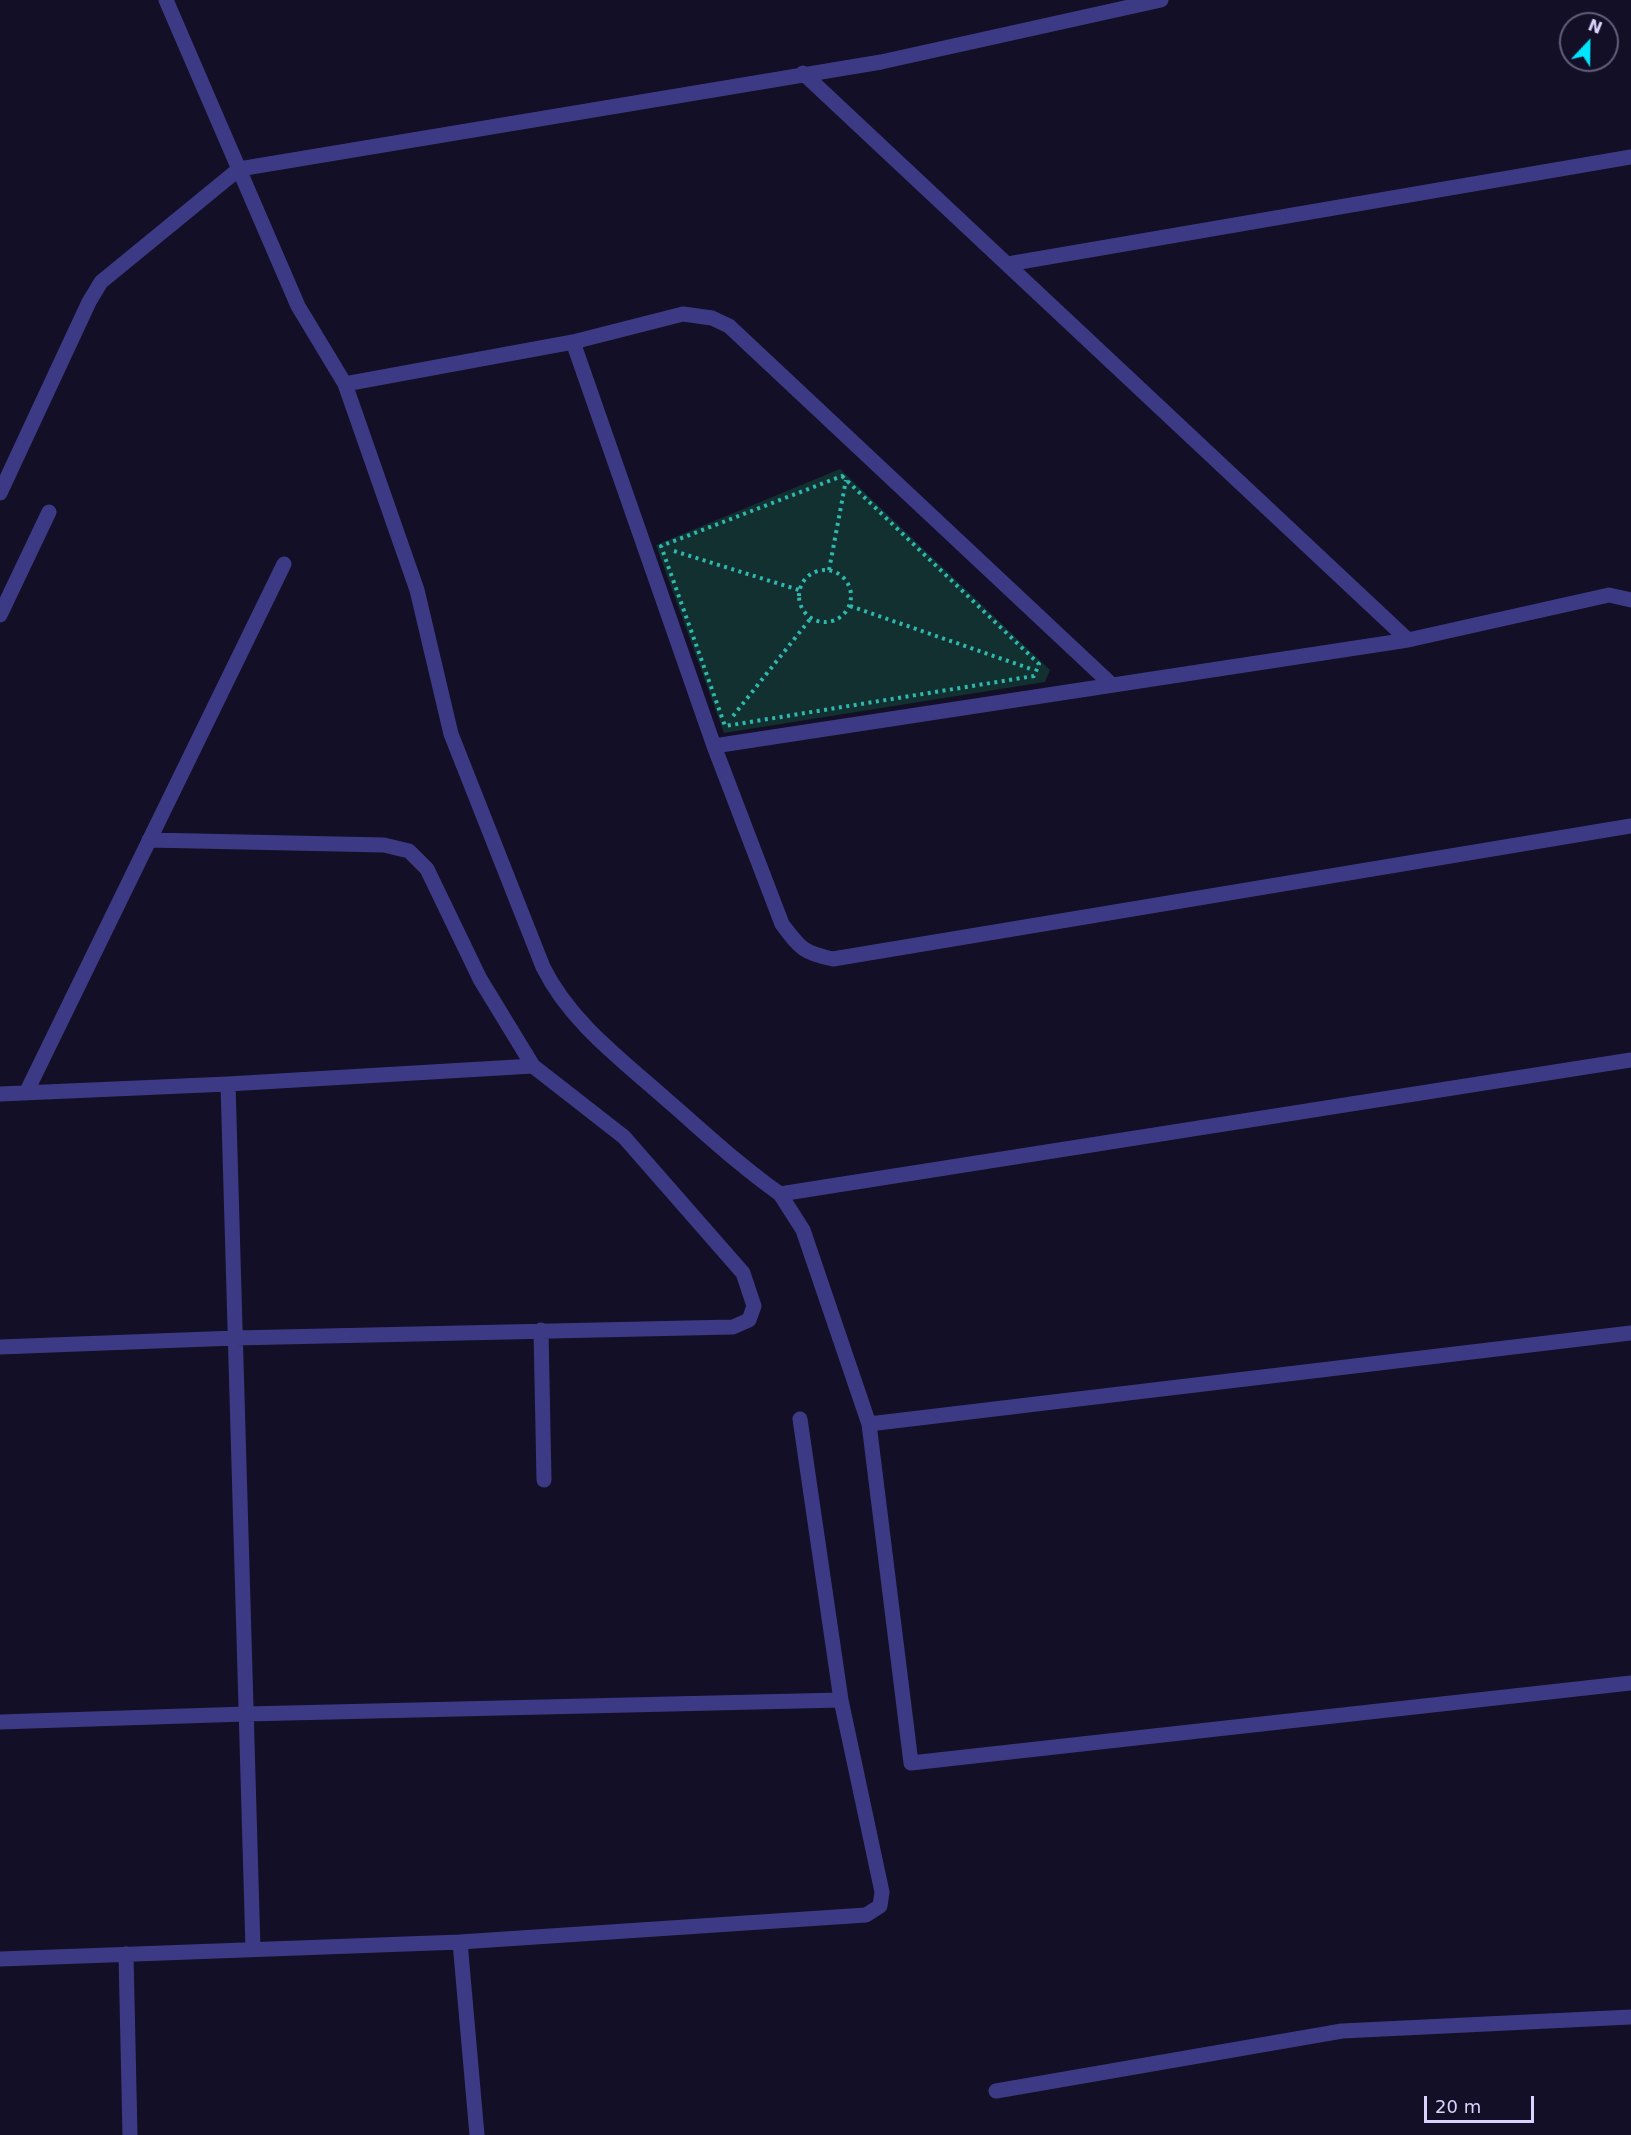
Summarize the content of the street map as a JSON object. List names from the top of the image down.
{
  "scale_bar": "20 m",
  "north": "top"
}
